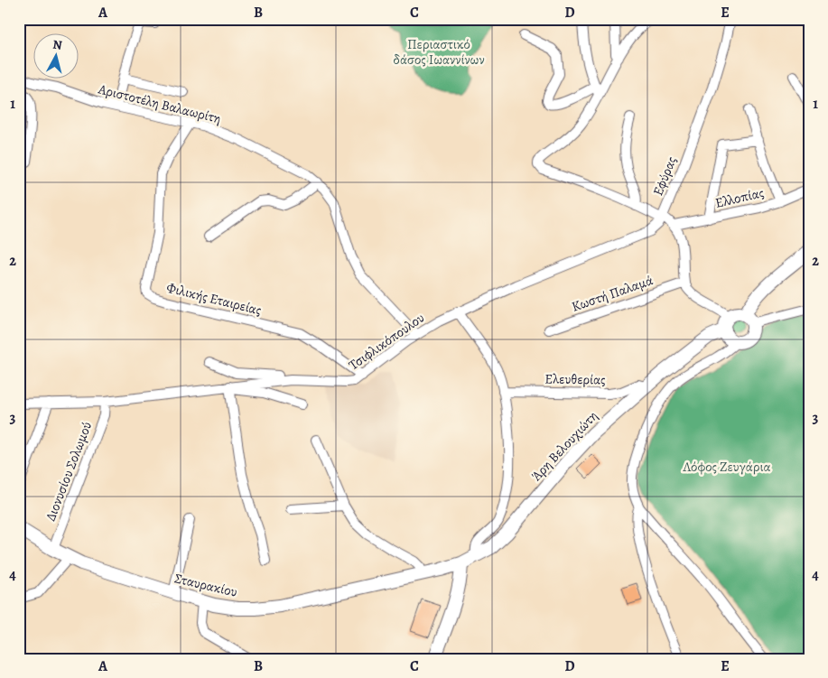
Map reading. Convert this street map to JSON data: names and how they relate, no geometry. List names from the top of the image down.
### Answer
{
  "streets": {
    "street": [
      "Αριστοτέλη Βαλαωρίτη",
      "Εφύρας",
      "Ελλοπίας",
      "Κωστή Παλαμά",
      "Φιλικής Εταιρείας",
      "Τσιφλικόπουλου",
      "Ελευθερίας",
      "Άρη Βελουχιώτη",
      "Διονυσίου Σολωμού",
      "Σταυρακίου"
    ]
  },
  "crossings": [
    ["Αριστοτέλη Βαλαωρίτη", "Φιλικής Εταιρείας"],
    ["Αριστοτέλη Βαλαωρίτη", "Τσιφλικόπουλου"],
    ["Εφύρας", "Ελλοπίας"],
    ["Εφύρας", "Τσιφλικόπουλου"],
    ["Φιλικής Εταιρείας", "Τσιφλικόπουλου"],
    ["Τσιφλικόπουλου", "Διονυσίου Σολωμού"],
    ["Ελευθερίας", "Άρη Βελουχιώτη"],
    ["Άρη Βελουχιώτη", "Σταυρακίου"],
    ["Διονυσίου Σολωμού", "Σταυρακίου"]
  ],
  "parks": ["Περιαστικό δάσος Ιωαννίνων", "Λόφος Ζευγάρια"],
  "north": "top",
  "grid": {
    "columns": [
      "A",
      "B",
      "C",
      "D",
      "E"
    ],
    "rows": [
      "1",
      "2",
      "3",
      "4"
    ]
  }
}
